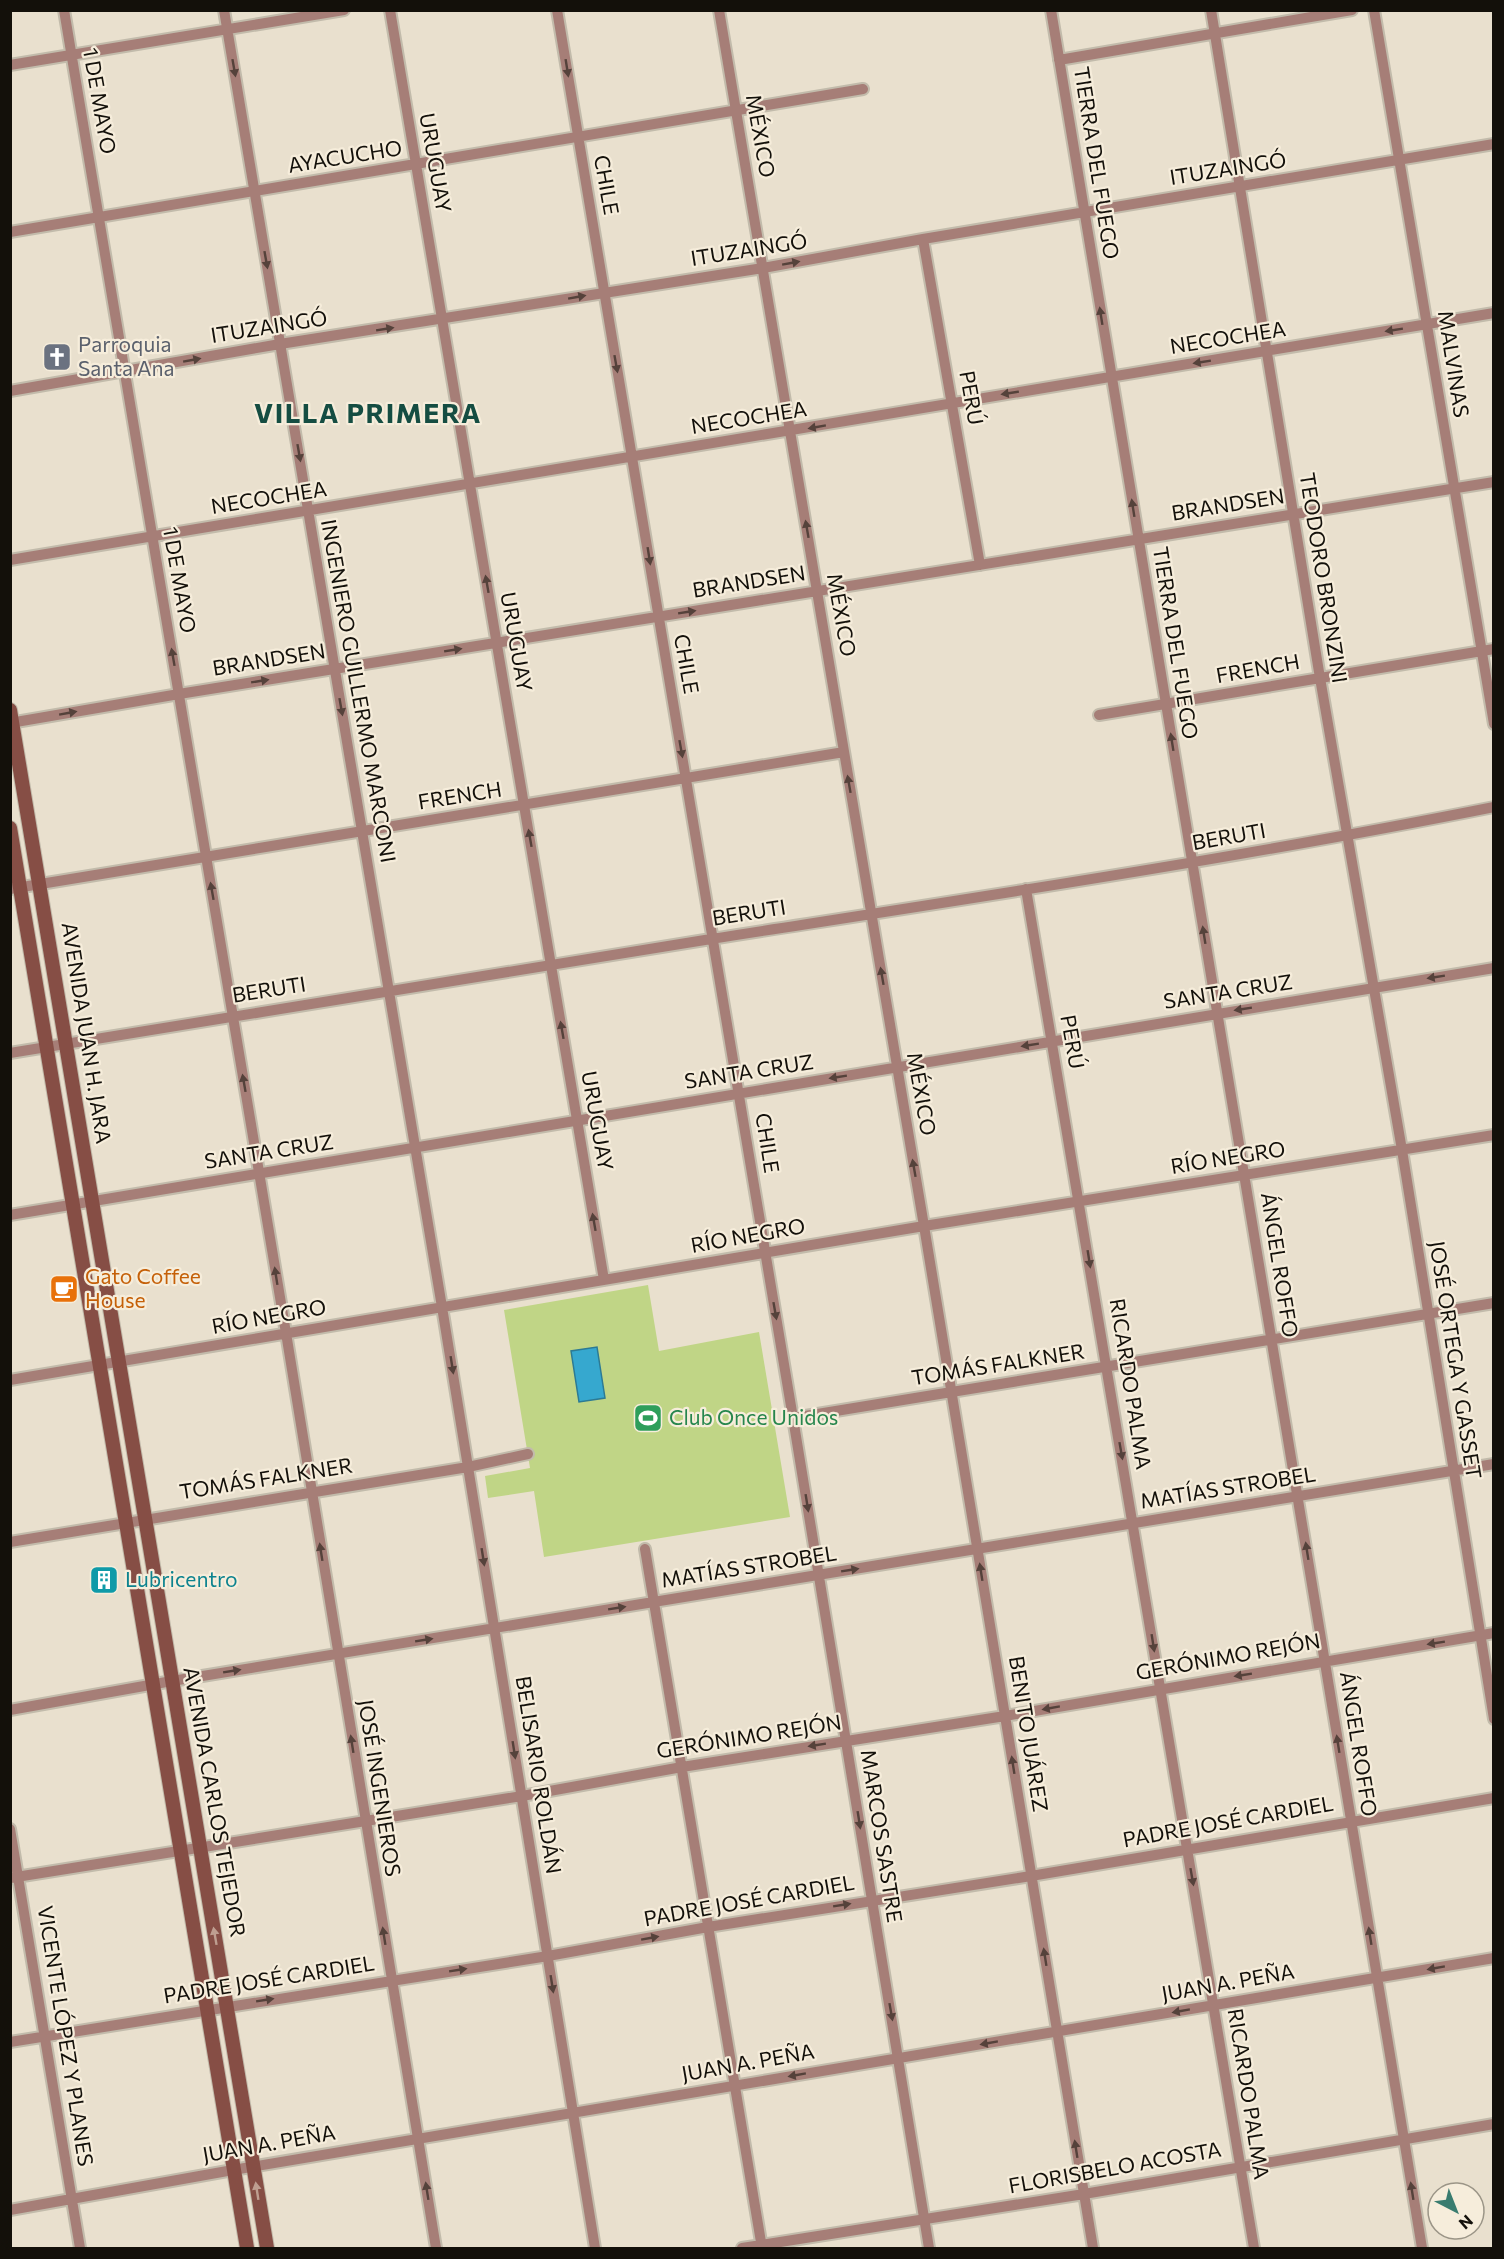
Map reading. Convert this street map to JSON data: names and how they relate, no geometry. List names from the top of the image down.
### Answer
{
  "streets": {
    "main road": ["AVENIDA JUAN H. JARA", "AVENIDA CARLOS TEJEDOR"],
    "street": [
      "1 DE MAYO",
      "MÉXICO",
      "AYACUCHO",
      "URUGUAY",
      "TIERRA DEL FUEGO",
      "ITUZAINGÓ",
      "CHILE",
      "NECOCHEA",
      "MALVINAS",
      "PERÚ",
      "BRANDSEN",
      "TEODORO BRONZINI",
      "FRENCH",
      "INGENIERO GUILLERMO MARCONI",
      "BERUTI",
      "SANTA CRUZ",
      "RÍO NEGRO",
      "ÁNGEL ROFFO",
      "JOSÉ ORTEGA Y GASSET",
      "TOMÁS FALKNER",
      "RICARDO PALMA",
      "MATÍAS STROBEL",
      "GERÓNIMO REJÓN",
      "BENITO JUÁREZ",
      "BELISARIO ROLDÁN",
      "JOSÉ INGENIEROS",
      "PADRE JOSÉ CARDIEL",
      "MARCOS SASTRE",
      "JUAN A. PEÑA",
      "VICENTE LÓPEZ Y PLANES",
      "FLORISBELO ACOSTA"
    ]
  },
  "crossings": [
    ["1 DE MAYO", "AYACUCHO"],
    ["1 DE MAYO", "ITUZAINGÓ"],
    ["1 DE MAYO", "NECOCHEA"],
    ["1 DE MAYO", "BRANDSEN"],
    ["1 DE MAYO", "FRENCH"],
    ["1 DE MAYO", "BERUTI"],
    ["1 DE MAYO", "SANTA CRUZ"],
    ["1 DE MAYO", "RÍO NEGRO"],
    ["1 DE MAYO", "JOSÉ INGENIEROS"],
    ["MÉXICO", "AYACUCHO"],
    ["MÉXICO", "ITUZAINGÓ"],
    ["MÉXICO", "NECOCHEA"],
    ["MÉXICO", "BRANDSEN"],
    ["MÉXICO", "FRENCH"],
    ["MÉXICO", "BERUTI"],
    ["MÉXICO", "SANTA CRUZ"],
    ["MÉXICO", "RÍO NEGRO"],
    ["MÉXICO", "BENITO JUÁREZ"],
    ["AYACUCHO", "URUGUAY"],
    ["AYACUCHO", "CHILE"],
    ["AYACUCHO", "INGENIERO GUILLERMO MARCONI"],
    ["URUGUAY", "ITUZAINGÓ"],
    ["URUGUAY", "NECOCHEA"],
    ["URUGUAY", "BRANDSEN"],
    ["URUGUAY", "FRENCH"],
    ["URUGUAY", "BERUTI"],
    ["URUGUAY", "SANTA CRUZ"],
    ["URUGUAY", "RÍO NEGRO"],
    ["TIERRA DEL FUEGO", "ITUZAINGÓ"],
    ["TIERRA DEL FUEGO", "NECOCHEA"],
    ["TIERRA DEL FUEGO", "BRANDSEN"],
    ["TIERRA DEL FUEGO", "FRENCH"],
    ["TIERRA DEL FUEGO", "BERUTI"],
    ["TIERRA DEL FUEGO", "SANTA CRUZ"],
    ["TIERRA DEL FUEGO", "RÍO NEGRO"],
    ["TIERRA DEL FUEGO", "ÁNGEL ROFFO"],
    ["ITUZAINGÓ", "CHILE"],
    ["ITUZAINGÓ", "MALVINAS"],
    ["ITUZAINGÓ", "PERÚ"],
    ["ITUZAINGÓ", "TEODORO BRONZINI"],
    ["ITUZAINGÓ", "INGENIERO GUILLERMO MARCONI"],
    ["CHILE", "NECOCHEA"],
    ["CHILE", "BRANDSEN"],
    ["CHILE", "FRENCH"],
    ["CHILE", "BERUTI"],
    ["CHILE", "SANTA CRUZ"],
    ["CHILE", "RÍO NEGRO"],
    ["CHILE", "MARCOS SASTRE"],
    ["NECOCHEA", "MALVINAS"],
    ["NECOCHEA", "PERÚ"],
    ["NECOCHEA", "TEODORO BRONZINI"],
    ["NECOCHEA", "INGENIERO GUILLERMO MARCONI"],
    ["MALVINAS", "BRANDSEN"],
    ["MALVINAS", "FRENCH"],
    ["PERÚ", "BRANDSEN"],
    ["PERÚ", "BERUTI"],
    ["PERÚ", "SANTA CRUZ"],
    ["PERÚ", "RÍO NEGRO"],
    ["PERÚ", "RICARDO PALMA"],
    ["BRANDSEN", "TEODORO BRONZINI"],
    ["BRANDSEN", "INGENIERO GUILLERMO MARCONI"],
    ["BRANDSEN", "AVENIDA JUAN H. JARA"],
    ["TEODORO BRONZINI", "FRENCH"],
    ["TEODORO BRONZINI", "BERUTI"],
    ["TEODORO BRONZINI", "SANTA CRUZ"],
    ["TEODORO BRONZINI", "RÍO NEGRO"],
    ["TEODORO BRONZINI", "JOSÉ ORTEGA Y GASSET"],
    ["FRENCH", "INGENIERO GUILLERMO MARCONI"],
    ["FRENCH", "AVENIDA JUAN H. JARA"],
    ["INGENIERO GUILLERMO MARCONI", "BERUTI"],
    ["INGENIERO GUILLERMO MARCONI", "SANTA CRUZ"],
    ["INGENIERO GUILLERMO MARCONI", "RÍO NEGRO"],
    ["INGENIERO GUILLERMO MARCONI", "BELISARIO ROLDÁN"],
    ["BERUTI", "AVENIDA JUAN H. JARA"],
    ["SANTA CRUZ", "AVENIDA JUAN H. JARA"],
    ["AVENIDA JUAN H. JARA", "RÍO NEGRO"],
    ["AVENIDA JUAN H. JARA", "AVENIDA CARLOS TEJEDOR"],
    ["RÍO NEGRO", "ÁNGEL ROFFO"],
    ["RÍO NEGRO", "JOSÉ ORTEGA Y GASSET"],
    ["RÍO NEGRO", "RICARDO PALMA"],
    ["RÍO NEGRO", "BENITO JUÁREZ"],
    ["RÍO NEGRO", "BELISARIO ROLDÁN"],
    ["RÍO NEGRO", "JOSÉ INGENIEROS"],
    ["RÍO NEGRO", "AVENIDA CARLOS TEJEDOR"],
    ["RÍO NEGRO", "MARCOS SASTRE"],
    ["ÁNGEL ROFFO", "TOMÁS FALKNER"],
    ["ÁNGEL ROFFO", "MATÍAS STROBEL"],
    ["ÁNGEL ROFFO", "GERÓNIMO REJÓN"],
    ["ÁNGEL ROFFO", "PADRE JOSÉ CARDIEL"],
    ["ÁNGEL ROFFO", "JUAN A. PEÑA"],
    ["ÁNGEL ROFFO", "FLORISBELO ACOSTA"],
    ["JOSÉ ORTEGA Y GASSET", "TOMÁS FALKNER"],
    ["JOSÉ ORTEGA Y GASSET", "MATÍAS STROBEL"],
    ["JOSÉ ORTEGA Y GASSET", "GERÓNIMO REJÓN"],
    ["TOMÁS FALKNER", "RICARDO PALMA"],
    ["TOMÁS FALKNER", "BENITO JUÁREZ"],
    ["TOMÁS FALKNER", "BELISARIO ROLDÁN"],
    ["TOMÁS FALKNER", "JOSÉ INGENIEROS"],
    ["TOMÁS FALKNER", "AVENIDA CARLOS TEJEDOR"],
    ["TOMÁS FALKNER", "MARCOS SASTRE"],
    ["RICARDO PALMA", "MATÍAS STROBEL"],
    ["RICARDO PALMA", "GERÓNIMO REJÓN"],
    ["RICARDO PALMA", "PADRE JOSÉ CARDIEL"],
    ["RICARDO PALMA", "JUAN A. PEÑA"],
    ["RICARDO PALMA", "FLORISBELO ACOSTA"],
    ["MATÍAS STROBEL", "BENITO JUÁREZ"],
    ["MATÍAS STROBEL", "BELISARIO ROLDÁN"],
    ["MATÍAS STROBEL", "JOSÉ INGENIEROS"],
    ["MATÍAS STROBEL", "AVENIDA CARLOS TEJEDOR"],
    ["MATÍAS STROBEL", "MARCOS SASTRE"],
    ["GERÓNIMO REJÓN", "BENITO JUÁREZ"],
    ["GERÓNIMO REJÓN", "BELISARIO ROLDÁN"],
    ["GERÓNIMO REJÓN", "JOSÉ INGENIEROS"],
    ["GERÓNIMO REJÓN", "AVENIDA CARLOS TEJEDOR"],
    ["GERÓNIMO REJÓN", "MARCOS SASTRE"],
    ["GERÓNIMO REJÓN", "VICENTE LÓPEZ Y PLANES"],
    ["BENITO JUÁREZ", "PADRE JOSÉ CARDIEL"],
    ["BENITO JUÁREZ", "JUAN A. PEÑA"],
    ["BENITO JUÁREZ", "FLORISBELO ACOSTA"],
    ["BELISARIO ROLDÁN", "PADRE JOSÉ CARDIEL"],
    ["BELISARIO ROLDÁN", "JUAN A. PEÑA"],
    ["JOSÉ INGENIEROS", "PADRE JOSÉ CARDIEL"],
    ["JOSÉ INGENIEROS", "JUAN A. PEÑA"],
    ["AVENIDA CARLOS TEJEDOR", "PADRE JOSÉ CARDIEL"],
    ["AVENIDA CARLOS TEJEDOR", "JUAN A. PEÑA"],
    ["PADRE JOSÉ CARDIEL", "MARCOS SASTRE"],
    ["PADRE JOSÉ CARDIEL", "VICENTE LÓPEZ Y PLANES"],
    ["MARCOS SASTRE", "JUAN A. PEÑA"],
    ["MARCOS SASTRE", "FLORISBELO ACOSTA"],
    ["JUAN A. PEÑA", "VICENTE LÓPEZ Y PLANES"]
  ],
  "one_way": [
    "1 DE MAYO",
    "MÉXICO",
    "URUGUAY",
    "TIERRA DEL FUEGO",
    "ITUZAINGÓ",
    "CHILE",
    "NECOCHEA",
    "BRANDSEN",
    "INGENIERO GUILLERMO MARCONI",
    "SANTA CRUZ",
    "ÁNGEL ROFFO",
    "RICARDO PALMA",
    "MATÍAS STROBEL",
    "GERÓNIMO REJÓN",
    "BENITO JUÁREZ",
    "BELISARIO ROLDÁN",
    "JOSÉ INGENIEROS",
    "PADRE JOSÉ CARDIEL",
    "MARCOS SASTRE",
    "JUAN A. PEÑA"
  ],
  "districts": ["VILLA PRIMERA"],
  "places": {
    "church": ["Parroquia Santa Ana"],
    "cafe": ["Gato Coffee House"],
    "sports": ["Club Once Unidos"],
    "building": ["Lubricentro"]
  },
  "north": "bottom right"
}
